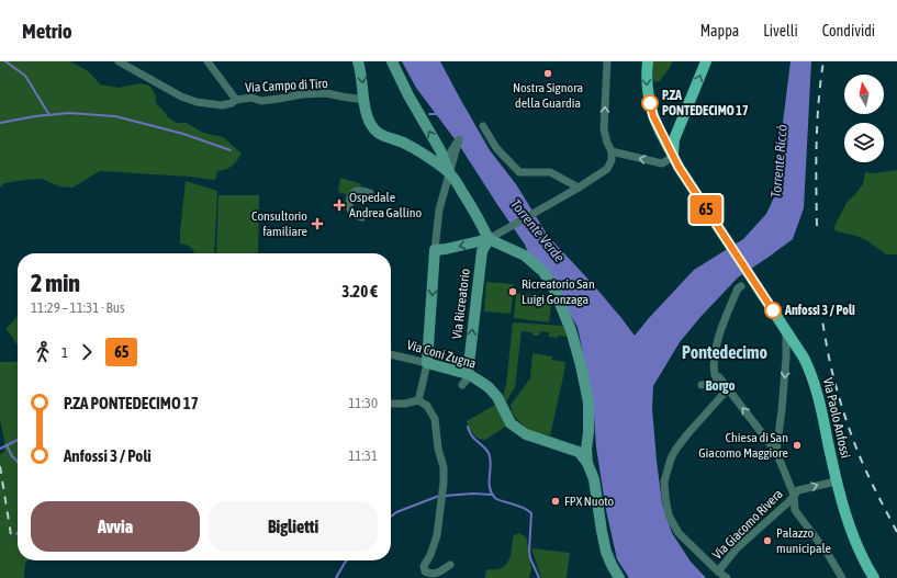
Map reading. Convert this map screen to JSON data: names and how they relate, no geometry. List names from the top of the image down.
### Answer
{
  "streets": {
    "main road": ["Via Paolo Anfossi"],
    "street": [
      "Via Campo di Tiro",
      "Via Ricreatorio",
      "Via Coni Zugna",
      "Via Giacomo Rivera"
    ]
  },
  "crossings": [
    ["Via Ricreatorio", "Via Coni Zugna"]
  ],
  "districts": ["Pontedecimo", "Borgo"],
  "water": ["Torrente Riccò", "Torrente Verde"],
  "places": {
    "other": [
      "Nostra Signora della Guardia",
      "P.ZA PONTEDECIMO 17",
      "Ricreatorio San Luigi Gonzaga",
      "Anfossi 3 / Poli",
      "Chiesa di San Giacomo Maggiore",
      "FPX Nuoto",
      "Palazzo municipale"
    ],
    "health": ["Ospedale Andrea Gallino", "Consultorio familiare"]
  },
  "lines": ["bus line 65"],
  "north": "top",
  "page": {
    "header": "Metrio",
    "nav": ["Mappa", "Livelli", "Condividi"],
    "on_map": "65",
    "heading": ["2 min", "11:29 – 11:31 · Bus", "3.20 €"],
    "legs": ["1", "65"],
    "list": [
      {
        "name": "P.ZA PONTEDECIMO 17",
        "value": "11:30"
      },
      {
        "name": "Anfossi 3 / Poli",
        "value": "11:31"
      }
    ],
    "buttons": ["Avvia", "Biglietti"]
  }
}
